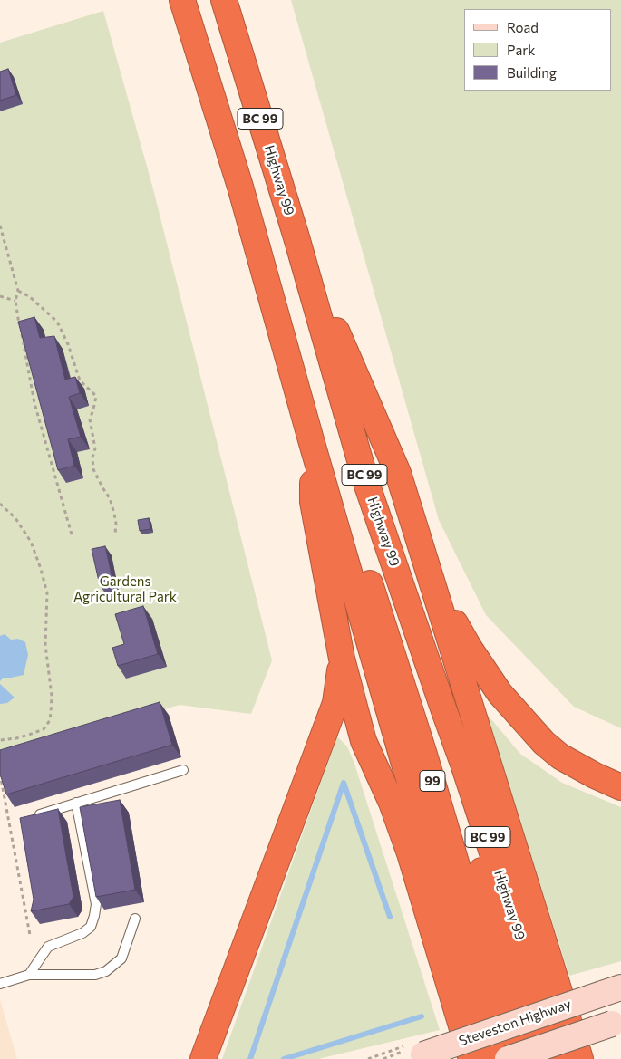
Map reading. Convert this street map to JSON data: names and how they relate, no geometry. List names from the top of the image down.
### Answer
{
  "streets": {
    "highway": ["BC 99", "Highway 99", "99"],
    "main road": ["Steveston Highway"]
  },
  "crossings": [
    ["BC 99", "99"],
    ["Highway 99", "99"]
  ],
  "parks": ["Gardens Agricultural Park"],
  "legend": ["Road", "Park", "Building"]
}
